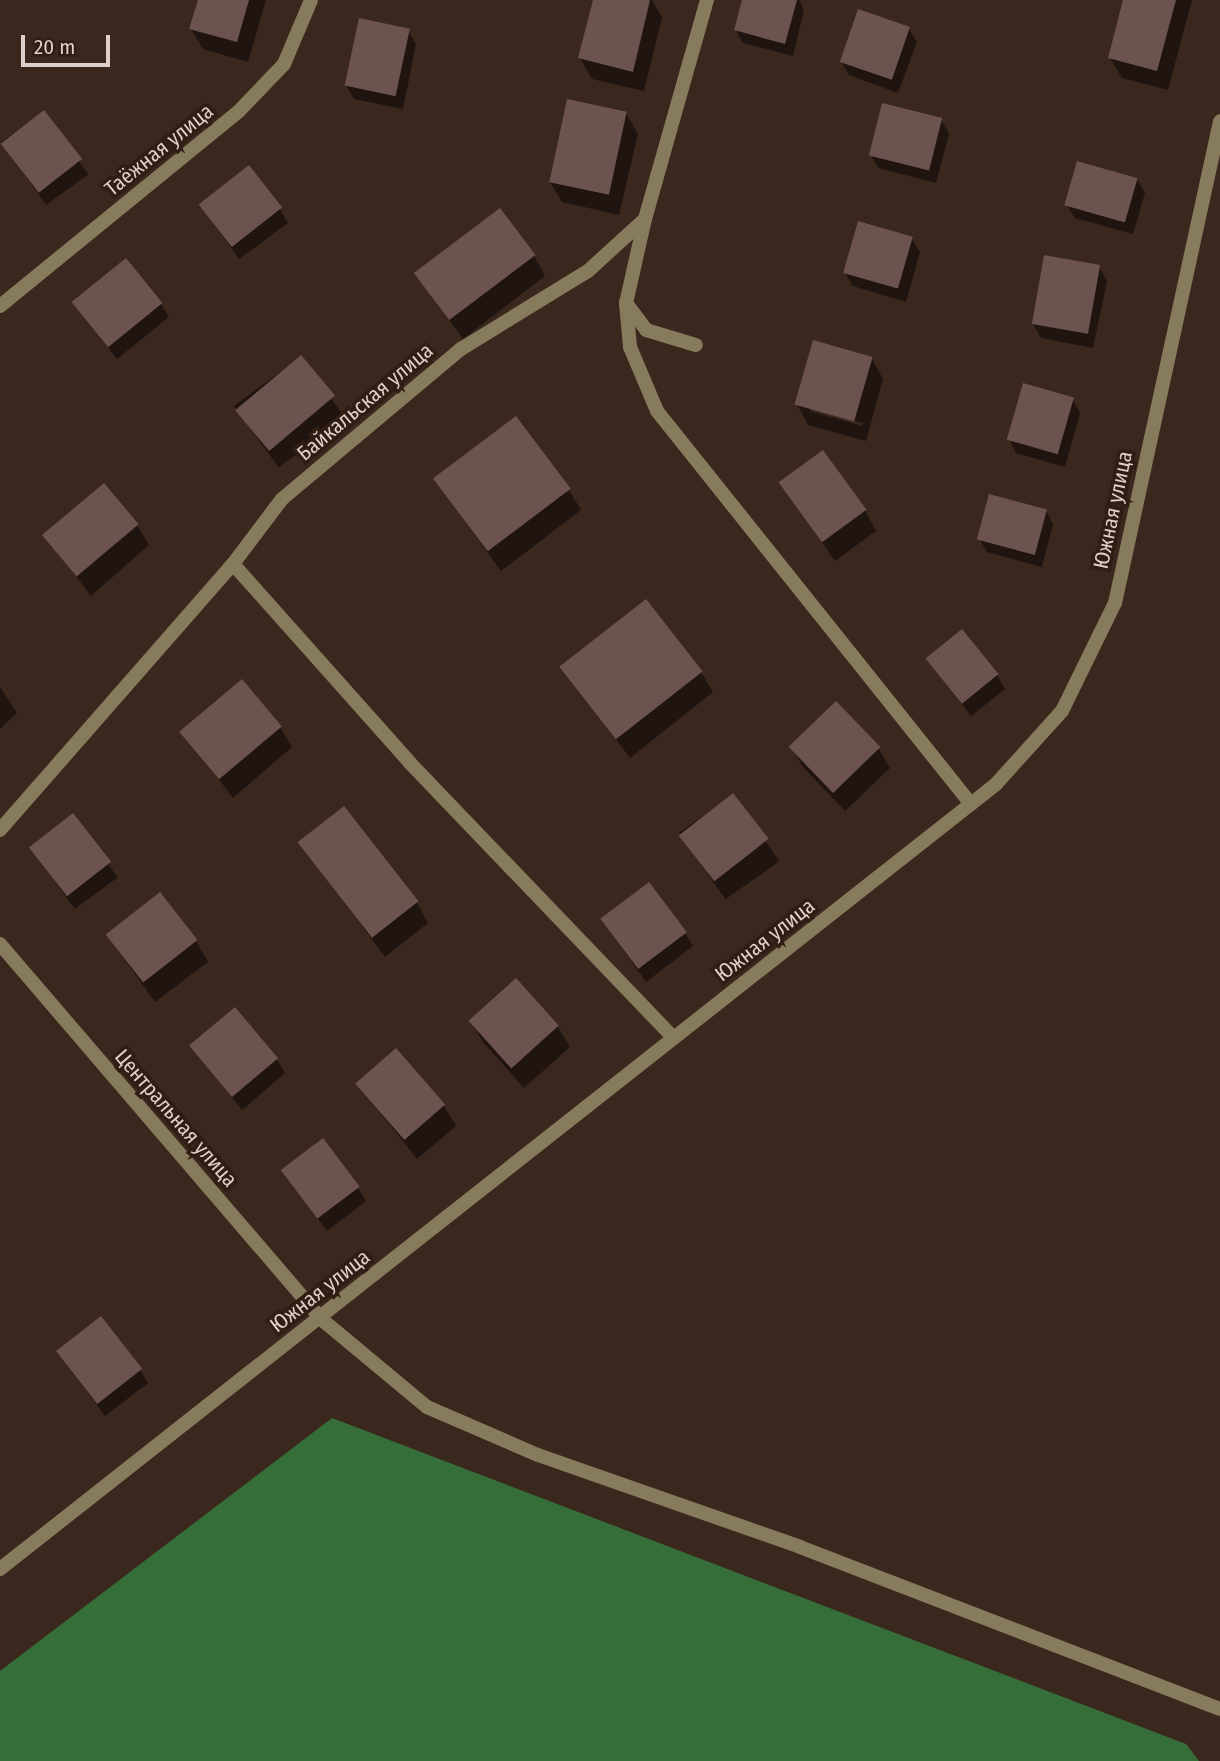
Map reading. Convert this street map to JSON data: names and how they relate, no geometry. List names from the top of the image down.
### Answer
{
  "streets": {
    "street": [
      "Таёжная улица",
      "Байкальская улица",
      "Южная улица",
      "Центральная улица"
    ]
  },
  "crossings": [
    ["Южная улица", "Центральная улица"]
  ],
  "scale_bar": "20 m"
}
